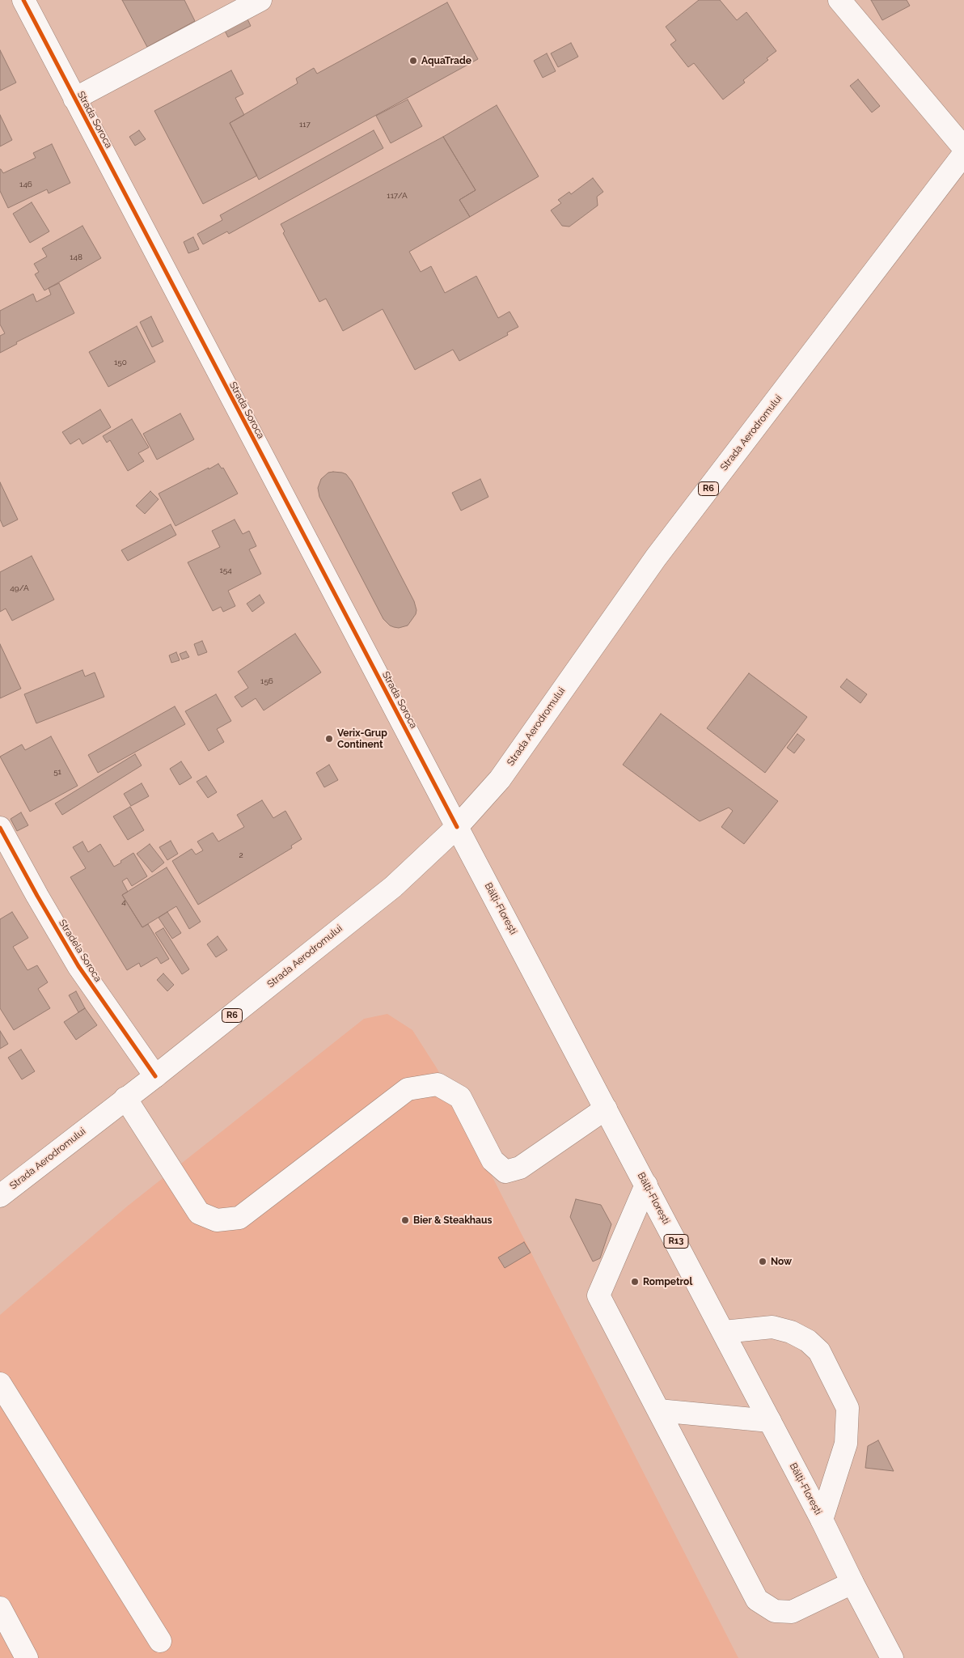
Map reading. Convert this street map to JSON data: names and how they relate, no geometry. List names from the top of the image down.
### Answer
{
  "streets": {
    "main road": [
      "Strada Soroca",
      "Strada Aerodromului",
      "R6",
      "Bălți-Florești",
      "Stradela Sorocа",
      "R13"
    ]
  },
  "crossings": [
    ["Strada Soroca", "Strada Aerodromului"],
    ["Strada Soroca", "Bălți-Florești"],
    ["Strada Aerodromului", "Bălți-Florești"],
    ["Strada Aerodromului", "Stradela Sorocа"]
  ],
  "places": [
    "AquaTrade",
    "Verix-Grup Continent",
    "Bier & Steakhaus",
    "Now",
    "Rompetrol"
  ],
  "house_numbers": [
    "117",
    "146",
    "117/A",
    "148",
    "150",
    "154",
    "49/A",
    "156",
    "51",
    "2",
    "4"
  ]
}
